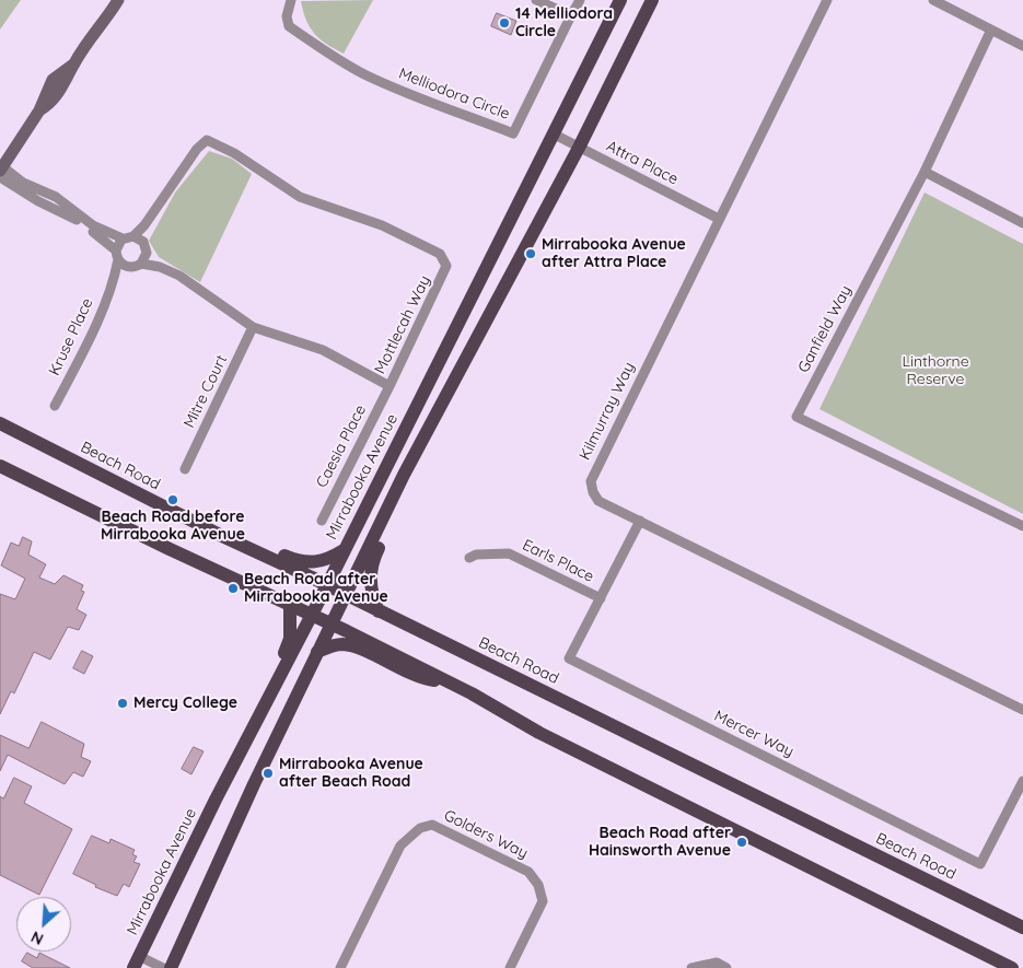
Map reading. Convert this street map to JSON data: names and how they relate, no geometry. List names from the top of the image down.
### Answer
{
  "streets": {
    "main road": ["Beach Road", "Mirrabooka Avenue"],
    "street": [
      "Melliodora Circle",
      "Attra Place",
      "Mottlecah Way",
      "Ganfield Way",
      "Kruse Place",
      "Mitre Court",
      "Kilmurray Way",
      "Caesia Place",
      "Earls Place",
      "Mercer Way",
      "Golders Way"
    ]
  },
  "crossings": [
    ["Attra Place", "Kilmurray Way"],
    ["Attra Place", "Mirrabooka Avenue"],
    ["Mottlecah Way", "Kruse Place"],
    ["Mottlecah Way", "Mitre Court"],
    ["Mottlecah Way", "Caesia Place"],
    ["Kilmurray Way", "Mercer Way"],
    ["Beach Road", "Mirrabooka Avenue"],
    ["Earls Place", "Mercer Way"]
  ],
  "parks": ["Linthorne Reserve"],
  "places": [
    "14 Melliodora Circle",
    "Mirrabooka Avenue after Attra Place",
    "Beach Road before Mirrabooka Avenue",
    "Beach Road after Mirrabooka Avenue",
    "Mercy College",
    "Mirrabooka Avenue after Beach Road",
    "Beach Road after Hainsworth Avenue"
  ],
  "north": "bottom left"
}
